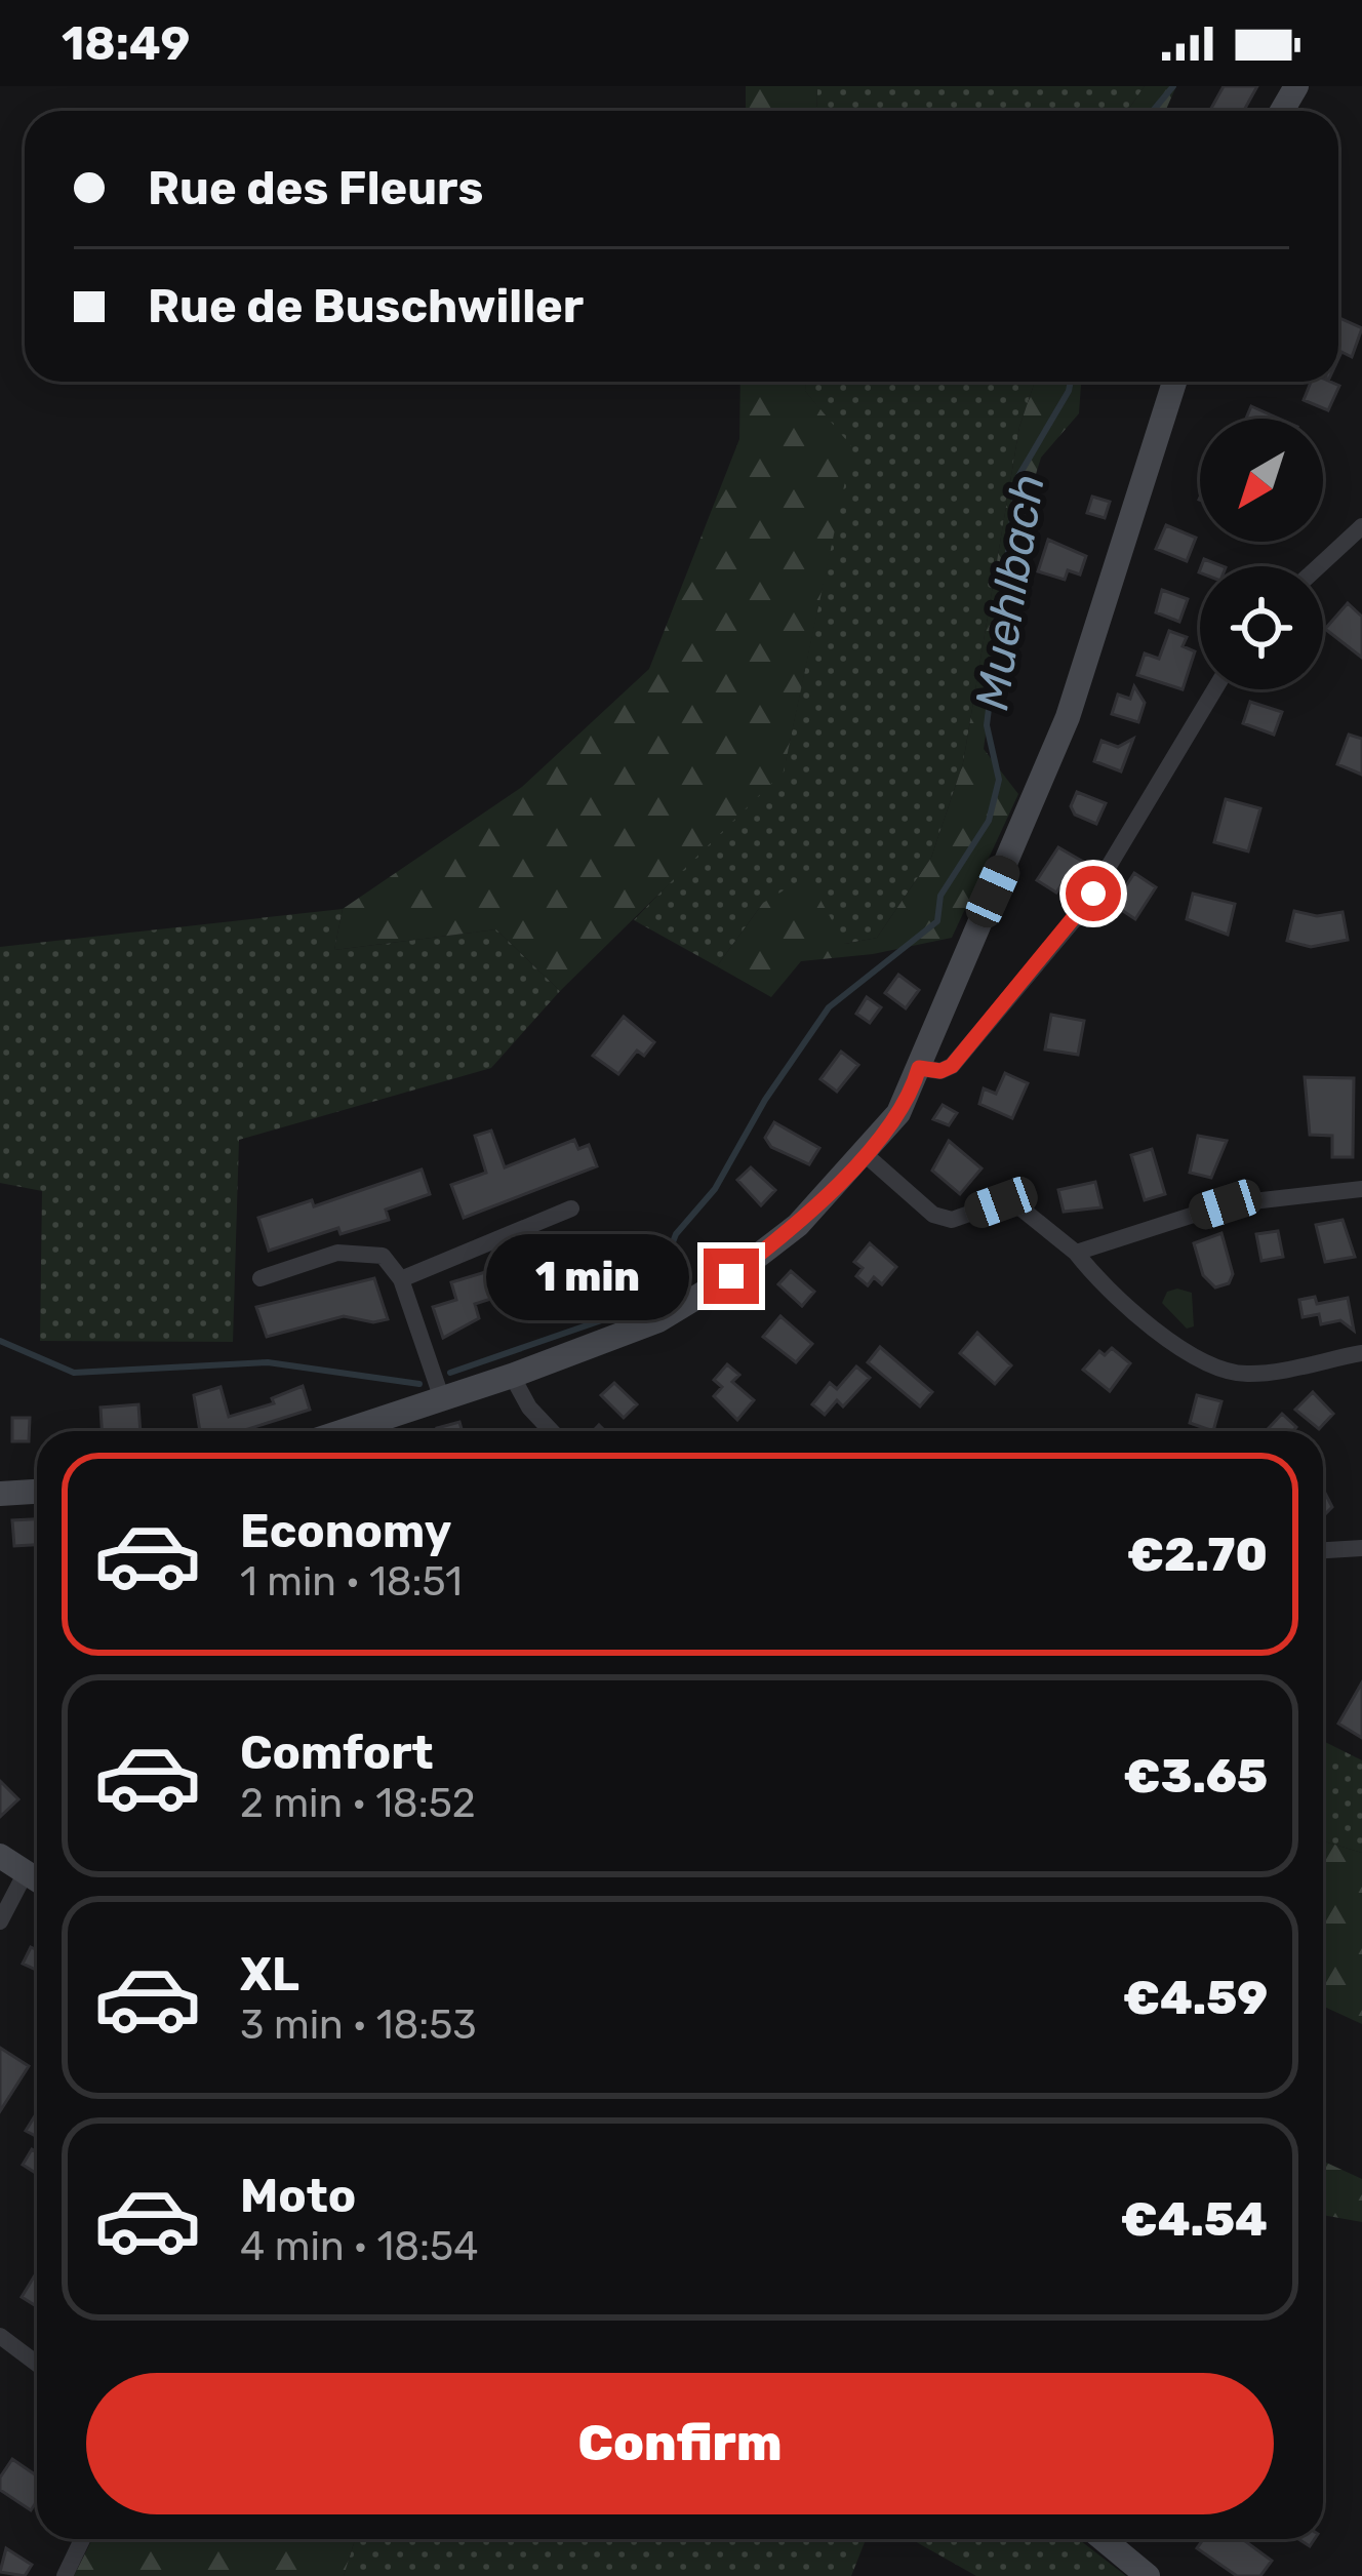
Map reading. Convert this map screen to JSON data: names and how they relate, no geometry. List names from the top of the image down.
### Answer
{
  "water": ["Muehlbach"],
  "north": "bottom left",
  "page": {
    "status": "18:49",
    "banner": ["Rue des Fleurs", "Rue de Buschwiller"],
    "bubble": "1 min",
    "list": [
      {
        "name": "Economy",
        "note": "1 min · 18:51",
        "value": "€2.70"
      },
      {
        "name": "Comfort",
        "note": "2 min · 18:52",
        "value": "€3.65"
      },
      {
        "name": "XL",
        "note": "3 min · 18:53",
        "value": "€4.59"
      },
      {
        "name": "Moto",
        "note": "4 min · 18:54",
        "value": "€4.54"
      }
    ],
    "buttons": "Confirm"
  }
}
